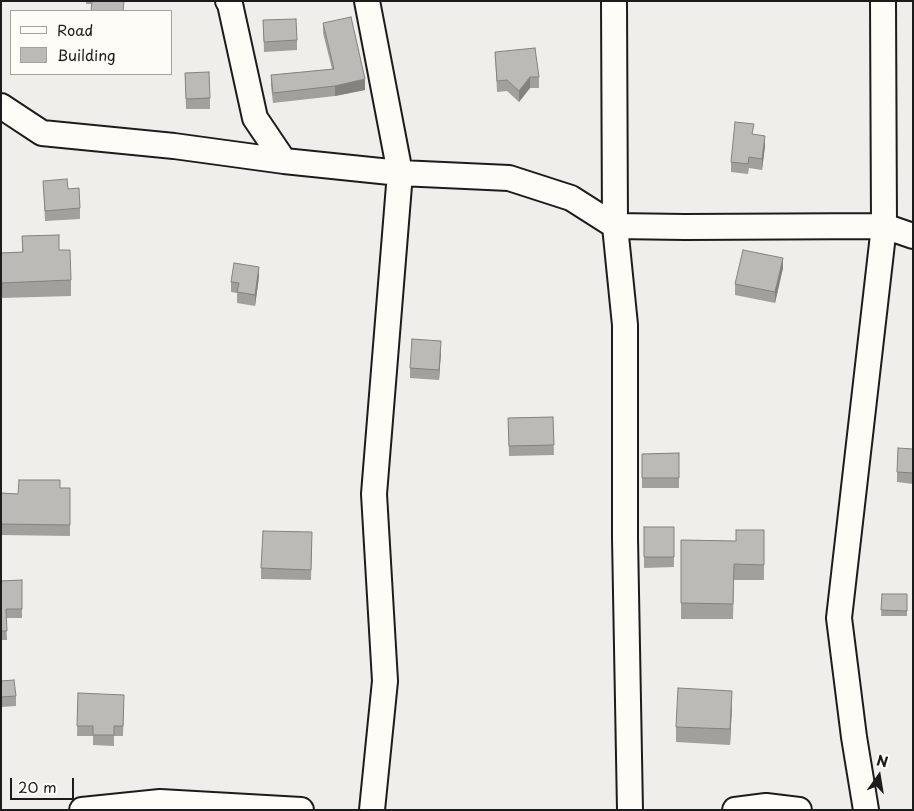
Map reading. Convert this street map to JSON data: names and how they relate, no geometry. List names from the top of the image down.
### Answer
{
  "legend": ["Road", "Building"],
  "scale_bar": "20 m",
  "north": "top"
}
